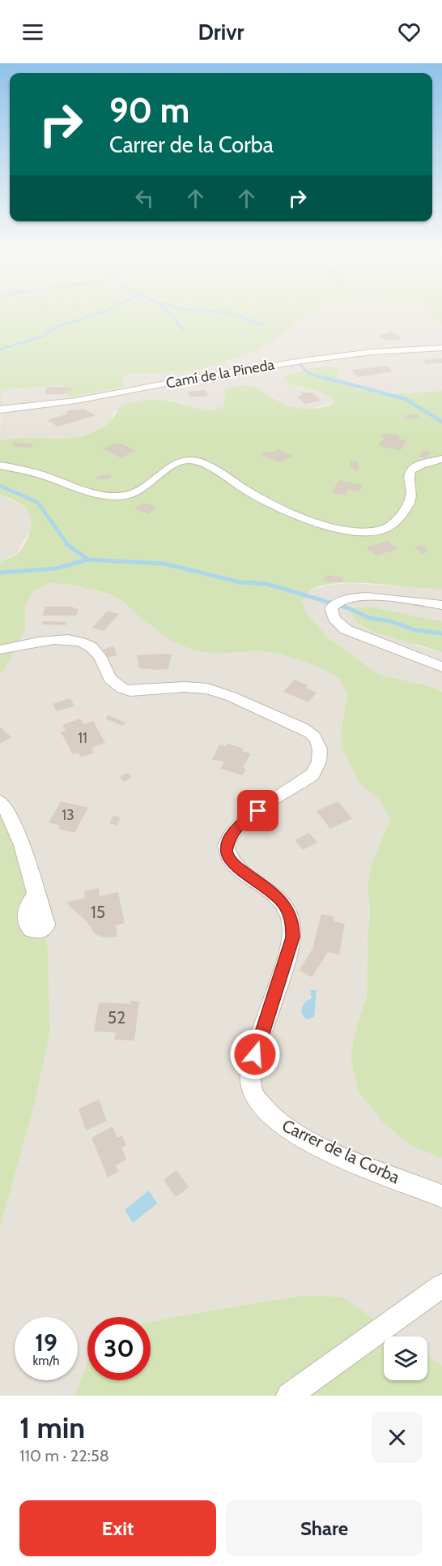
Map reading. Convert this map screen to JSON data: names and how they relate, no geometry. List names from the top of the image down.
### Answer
{
  "streets": {
    "street": ["Camí de la Pineda", "Carrer de la Corba"]
  },
  "house_numbers": [
    "11",
    "13",
    "15",
    "52"
  ],
  "page": {
    "header": "Drivr",
    "turn": ["90 m", "Carrer de la Corba"],
    "speed": "19 km/h",
    "limit": "30",
    "heading": ["1 min", "110 m · 22:58"],
    "buttons": ["Exit", "Share"]
  }
}
